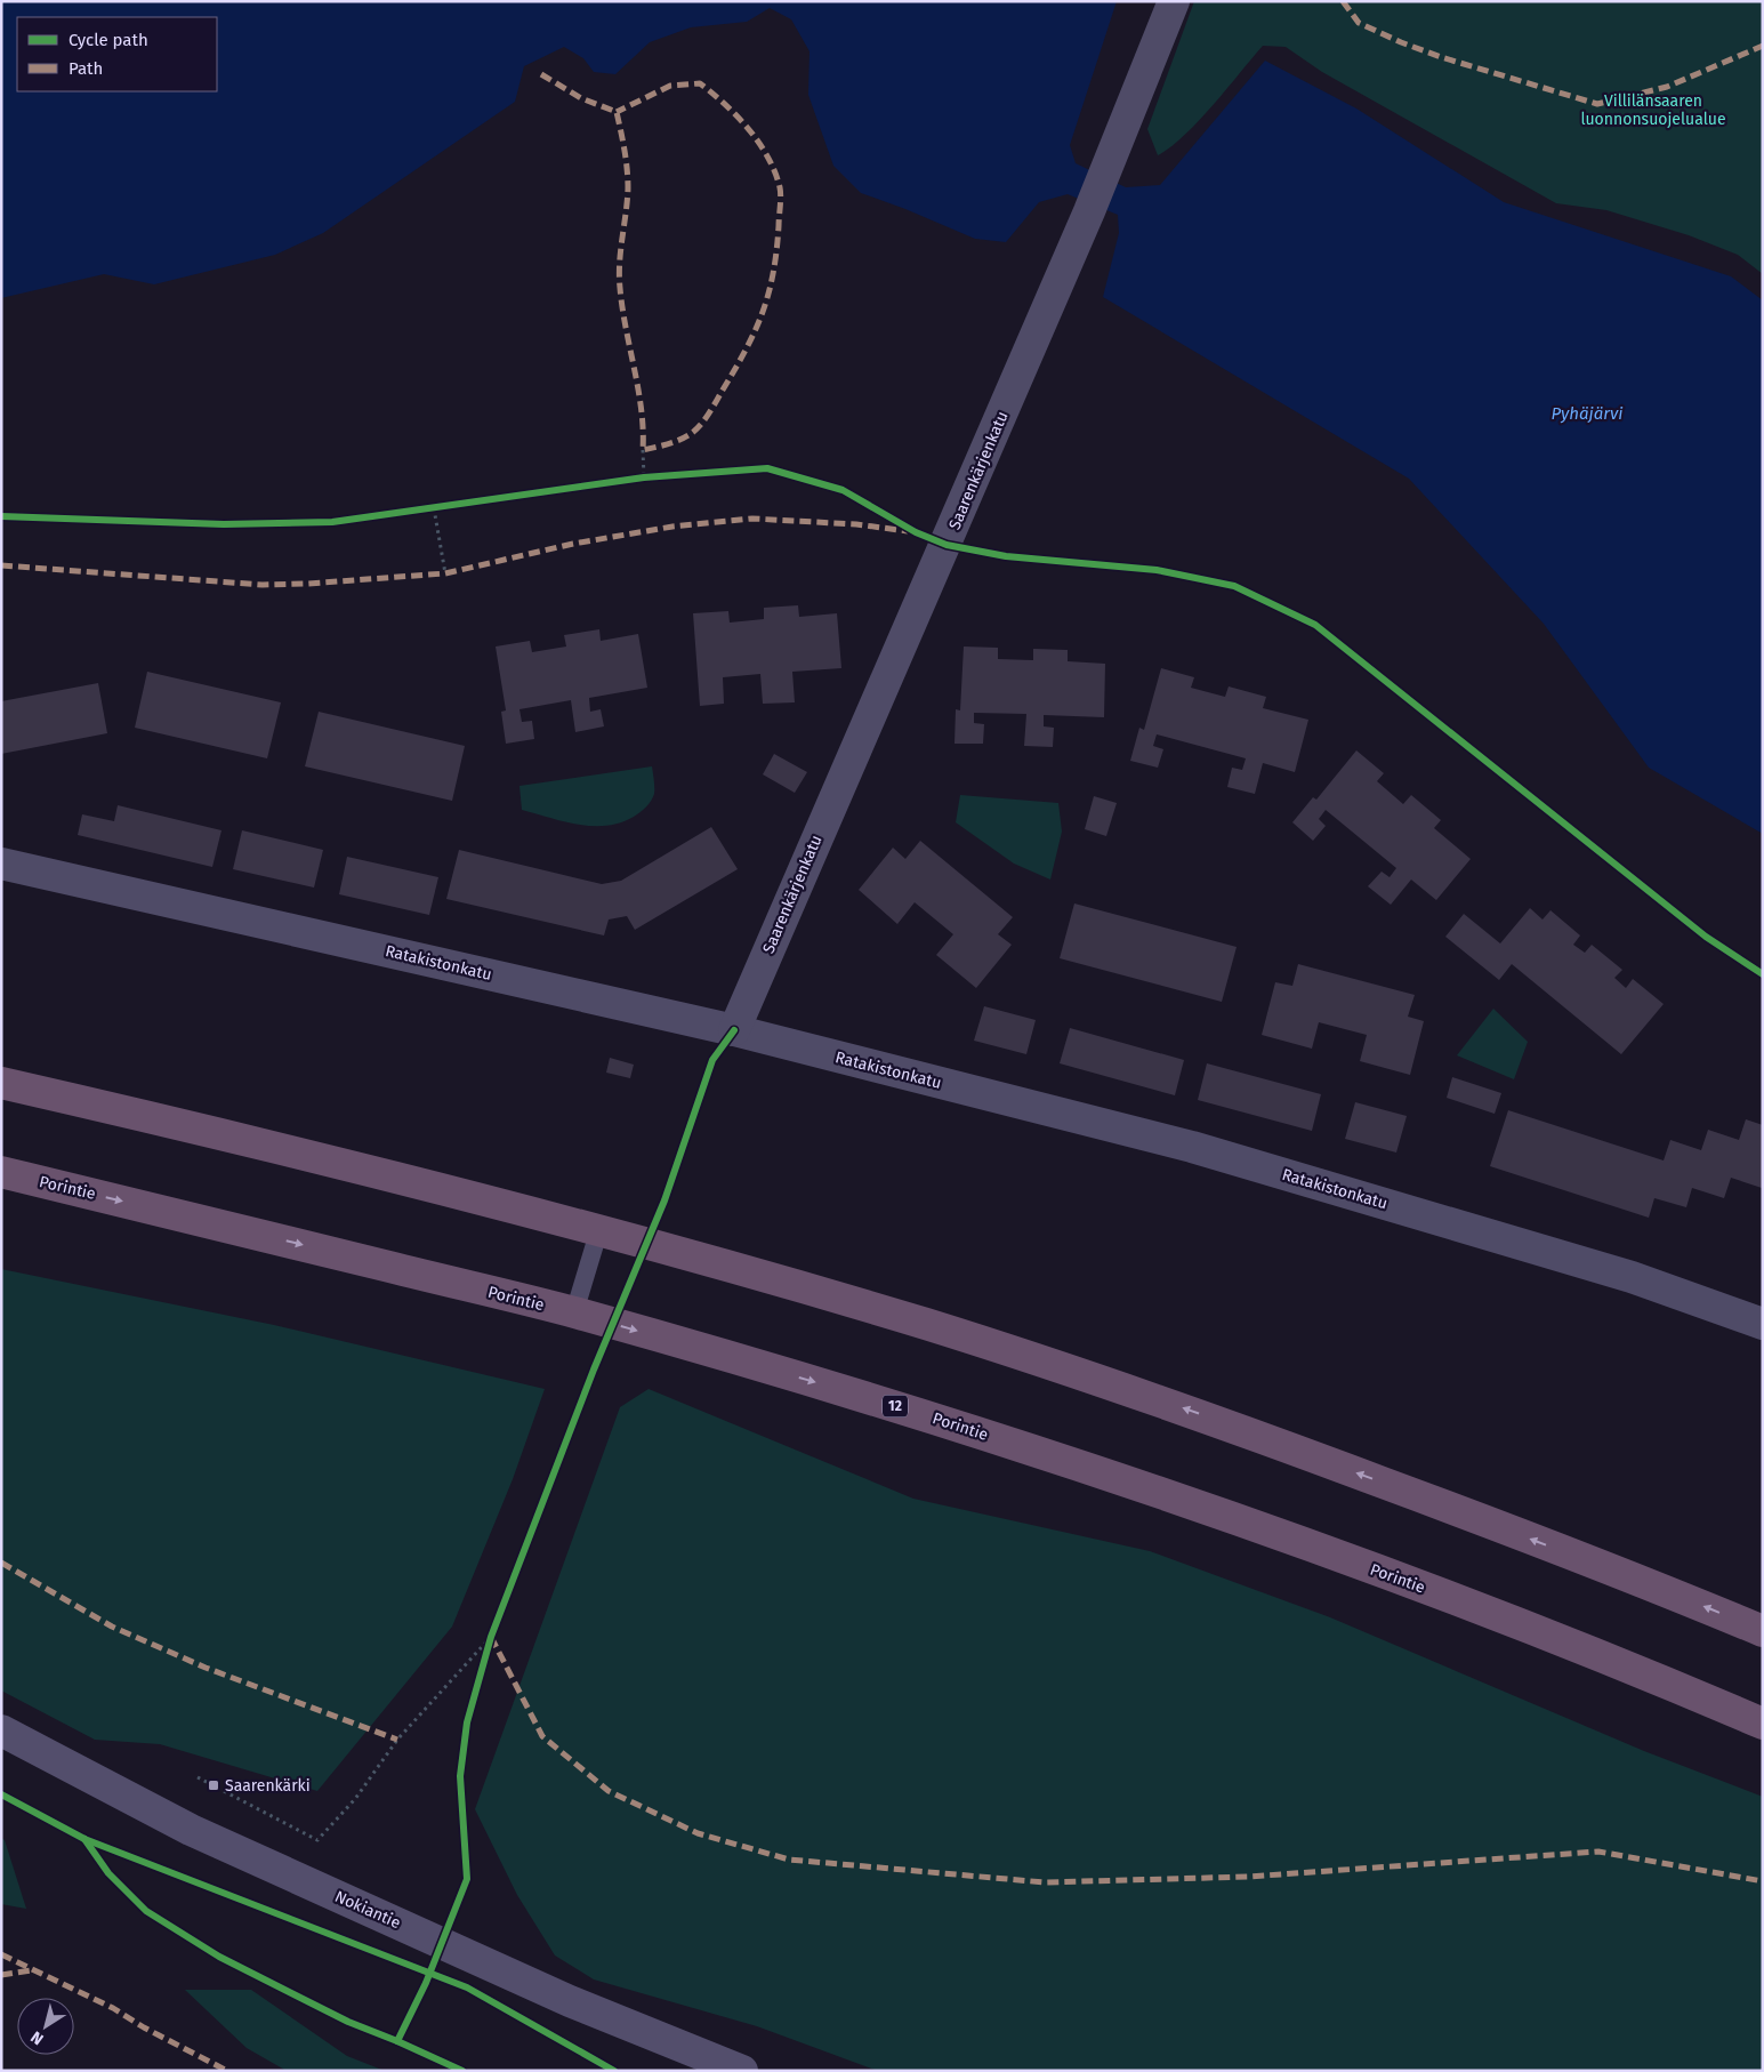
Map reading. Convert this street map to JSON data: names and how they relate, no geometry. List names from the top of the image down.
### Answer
{
  "streets": {
    "highway": ["Porintie", "12"],
    "main road": ["Nokiantie"],
    "street": ["Saarenkärjenkatu", "Ratakistonkatu"]
  },
  "crossings": [
    ["Saarenkärjenkatu", "Ratakistonkatu"]
  ],
  "water": ["Pyhäjärvi"],
  "parks": ["Villilänsaaren luonnonsuojelualue"],
  "places": {
    "transit": ["Saarenkärki"]
  },
  "legend": ["Cycle path", "Path"],
  "north": "bottom left"
}
